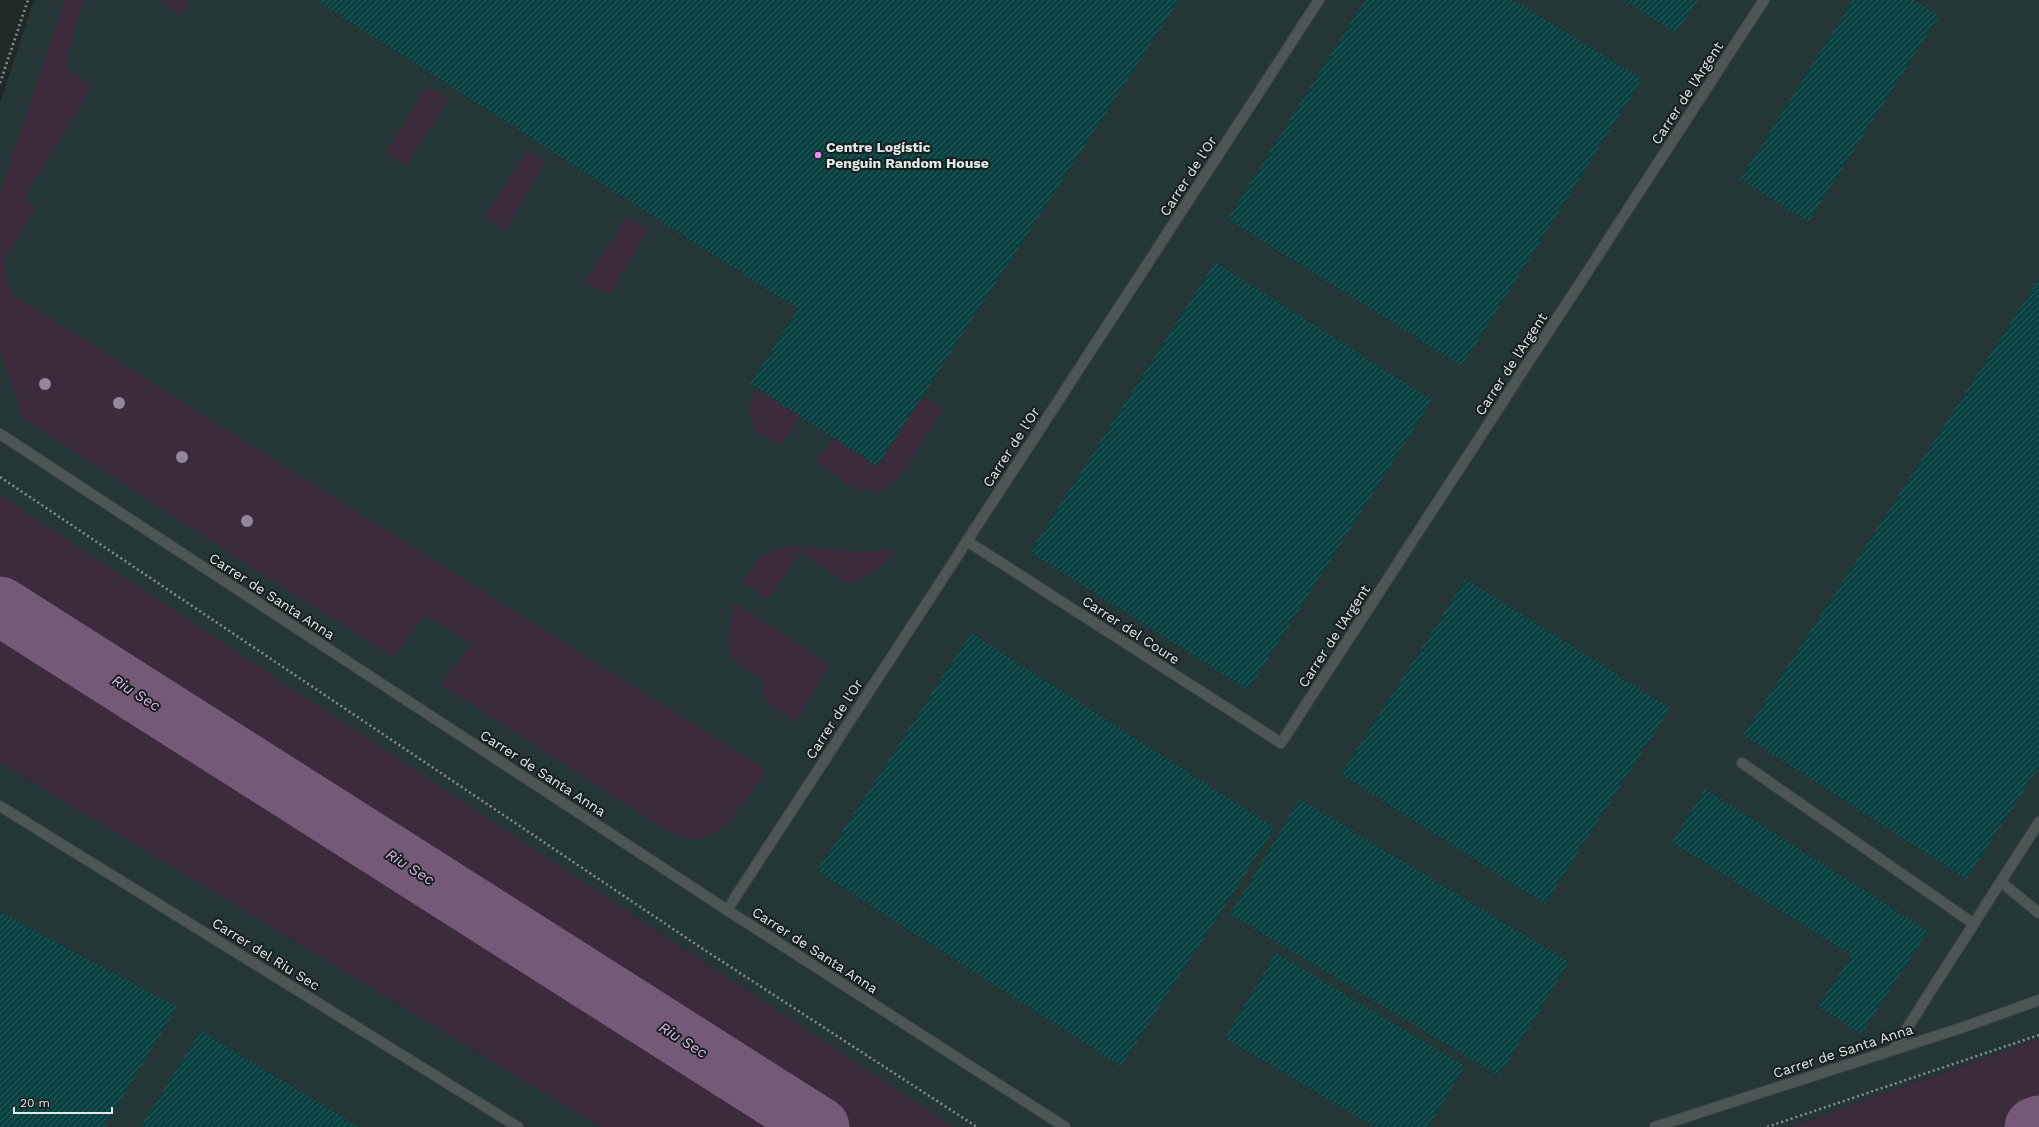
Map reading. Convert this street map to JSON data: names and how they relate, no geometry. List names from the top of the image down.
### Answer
{
  "streets": {
    "street": [
      "Carrer de l'Argent",
      "Carrer de l'Or",
      "Carrer de Santa Anna",
      "Carrer del Coure",
      "Carrer del Riu Sec"
    ]
  },
  "crossings": [
    ["Carrer de l'Argent", "Carrer del Coure"],
    ["Carrer de l'Or", "Carrer de Santa Anna"],
    ["Carrer de l'Or", "Carrer del Coure"]
  ],
  "water": ["Riu Sec"],
  "places": ["Centre Logístic Penguin Random House"],
  "scale_bar": "20 m"
}
